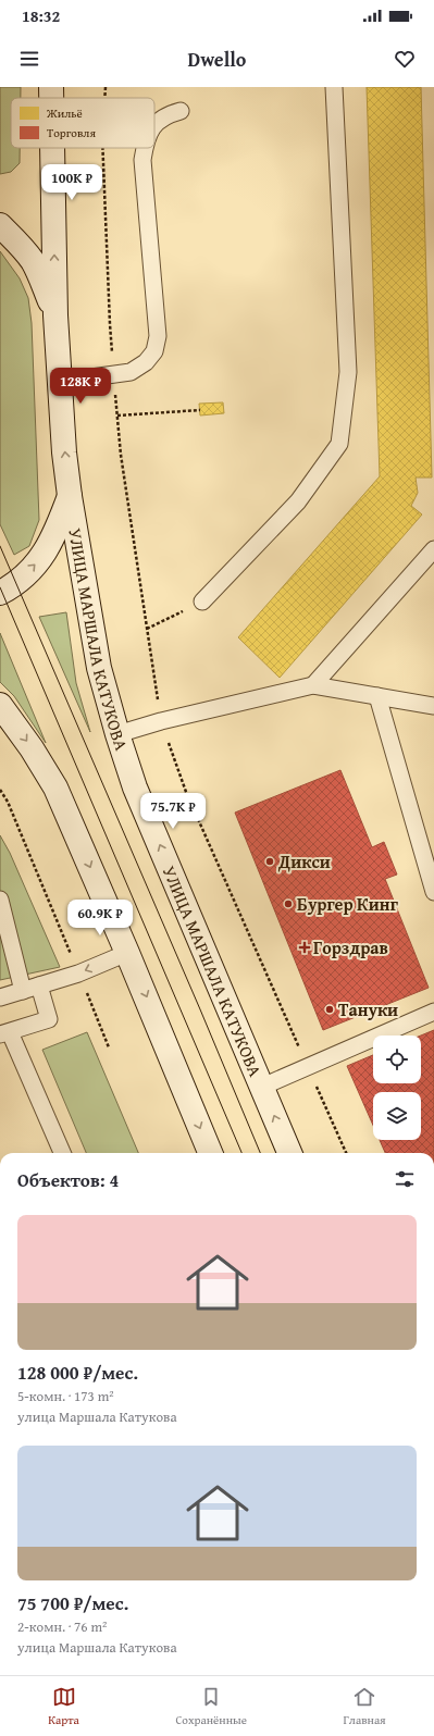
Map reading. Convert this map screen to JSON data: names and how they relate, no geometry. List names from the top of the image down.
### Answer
{
  "streets": {
    "main road": ["УЛИЦА МАРШАЛА КАТУКОВА"]
  },
  "places": {
    "other": ["Дикси", "Бургер Кинг", "Тануки"],
    "health": ["Горздрав"]
  },
  "legend": ["Жильё", "Торговля"],
  "page": {
    "status": "18:32",
    "header": "Dwello",
    "price": [
      "100K ₽",
      "128K ₽",
      "75.7K ₽",
      "60.9K ₽"
    ],
    "heading": "Объектов: 4",
    "list": [
      {
        "name": "128 000 ₽/мес.",
        "note": "5-комн. · 173 m² · улица Маршала Катукова"
      },
      {
        "name": "75 700 ₽/мес.",
        "note": "2-комн. · 76 m² · улица Маршала Катукова"
      }
    ],
    "tabs": ["Карта", "Сохранённые", "Главная"]
  }
}
